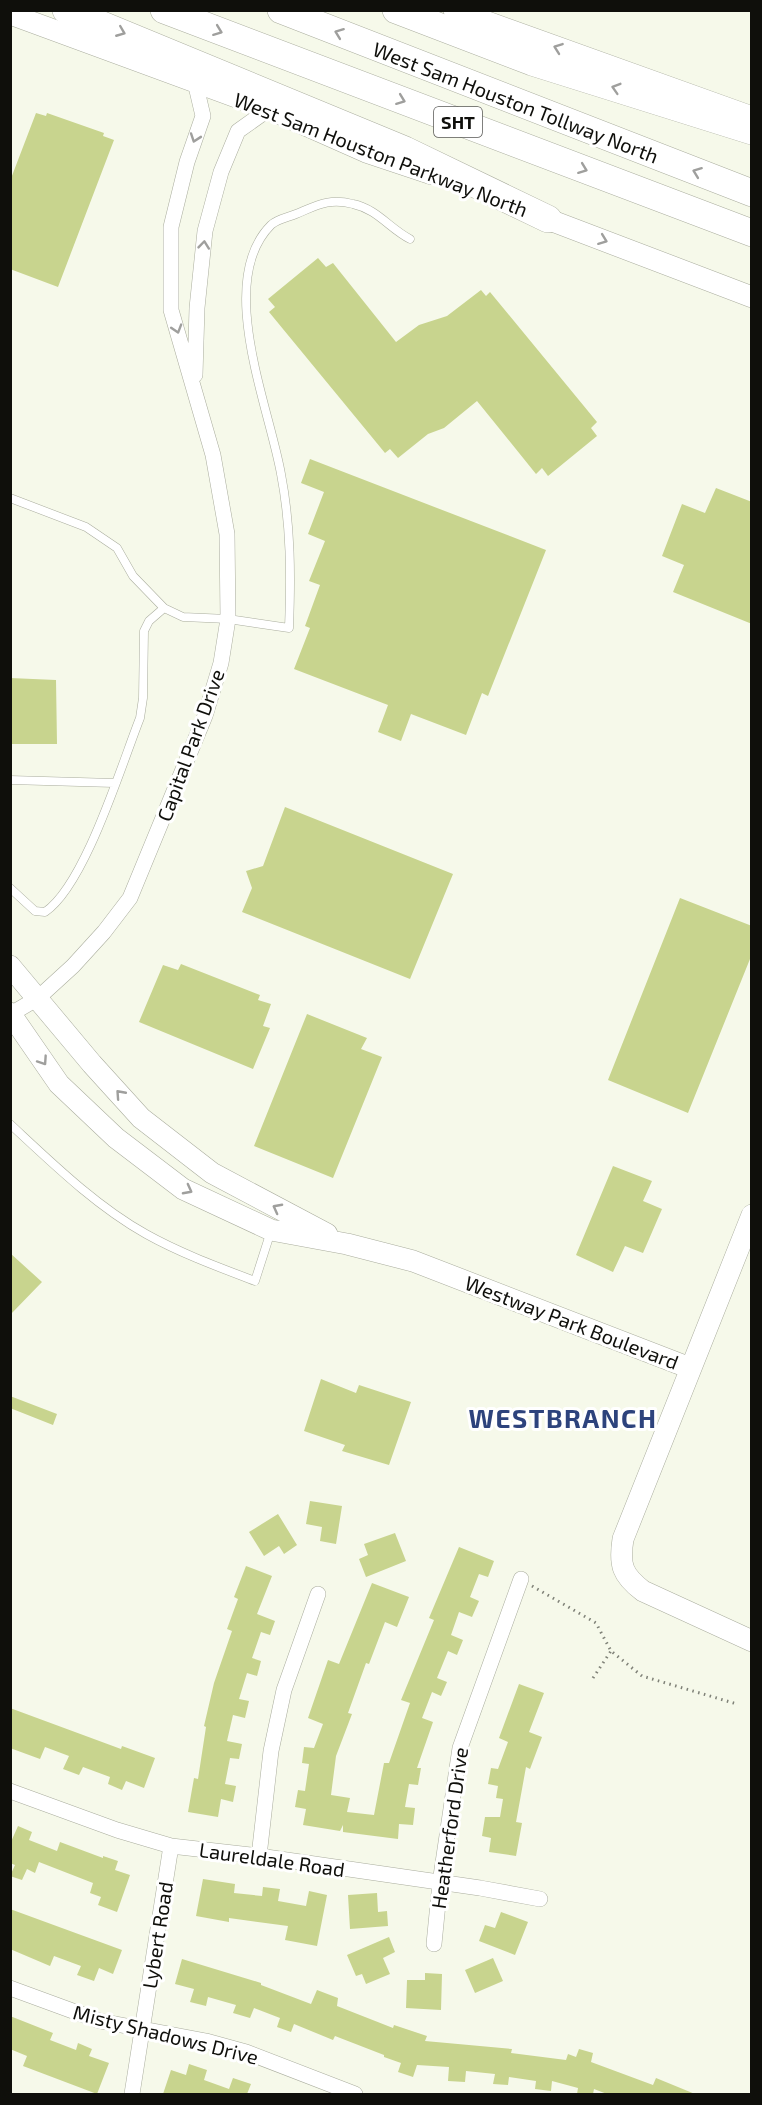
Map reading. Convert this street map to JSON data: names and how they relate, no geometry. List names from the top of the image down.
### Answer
{
  "streets": {
    "highway": ["West Sam Houston Tollway North", "SHT"],
    "street": [
      "West Sam Houston Parkway North",
      "Capital Park Drive",
      "Westway Park Boulevard",
      "Heatherford Drive",
      "Laureldale Road",
      "Lybert Road",
      "Misty Shadows Drive"
    ]
  },
  "crossings": [
    ["West Sam Houston Parkway North", "Capital Park Drive"],
    ["Capital Park Drive", "Westway Park Boulevard"],
    ["Heatherford Drive", "Laureldale Road"],
    ["Laureldale Road", "Lybert Road"],
    ["Lybert Road", "Misty Shadows Drive"]
  ],
  "districts": ["WESTBRANCH"]
}
